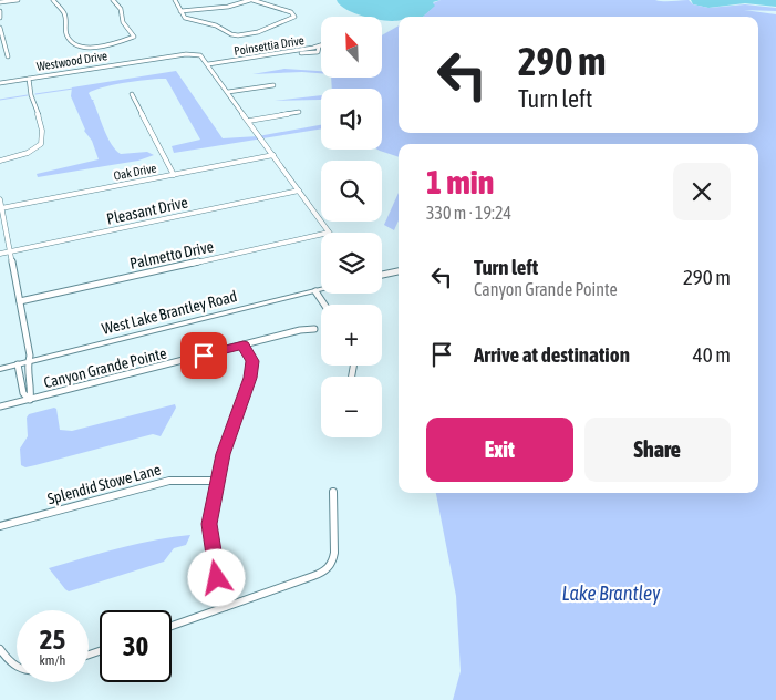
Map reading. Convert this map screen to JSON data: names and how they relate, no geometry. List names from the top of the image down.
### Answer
{
  "streets": {
    "street": [
      "Poinsettia Drive",
      "Westwood Drive",
      "Oak Drive",
      "Pleasant Drive",
      "Palmetto Drive",
      "West Lake Brantley Road",
      "Canyon Grande Pointe",
      "Splendid Stowe Lane"
    ]
  },
  "crossings": [
    ["Poinsettia Drive", "Westwood Drive"]
  ],
  "water": ["Lake Brantley"],
  "north": "top left",
  "page": {
    "map_buttons": ["+", "−"],
    "turn": ["290 m", "Turn left"],
    "heading": ["1 min", "330 m · 19:24"],
    "list": [
      {
        "name": "Turn left",
        "note": "Canyon Grande Pointe",
        "value": "290 m"
      },
      {
        "name": "Arrive at destination",
        "value": "40 m"
      }
    ],
    "buttons": ["Exit", "Share"],
    "speed": "25 km/h",
    "limit": "30"
  }
}
